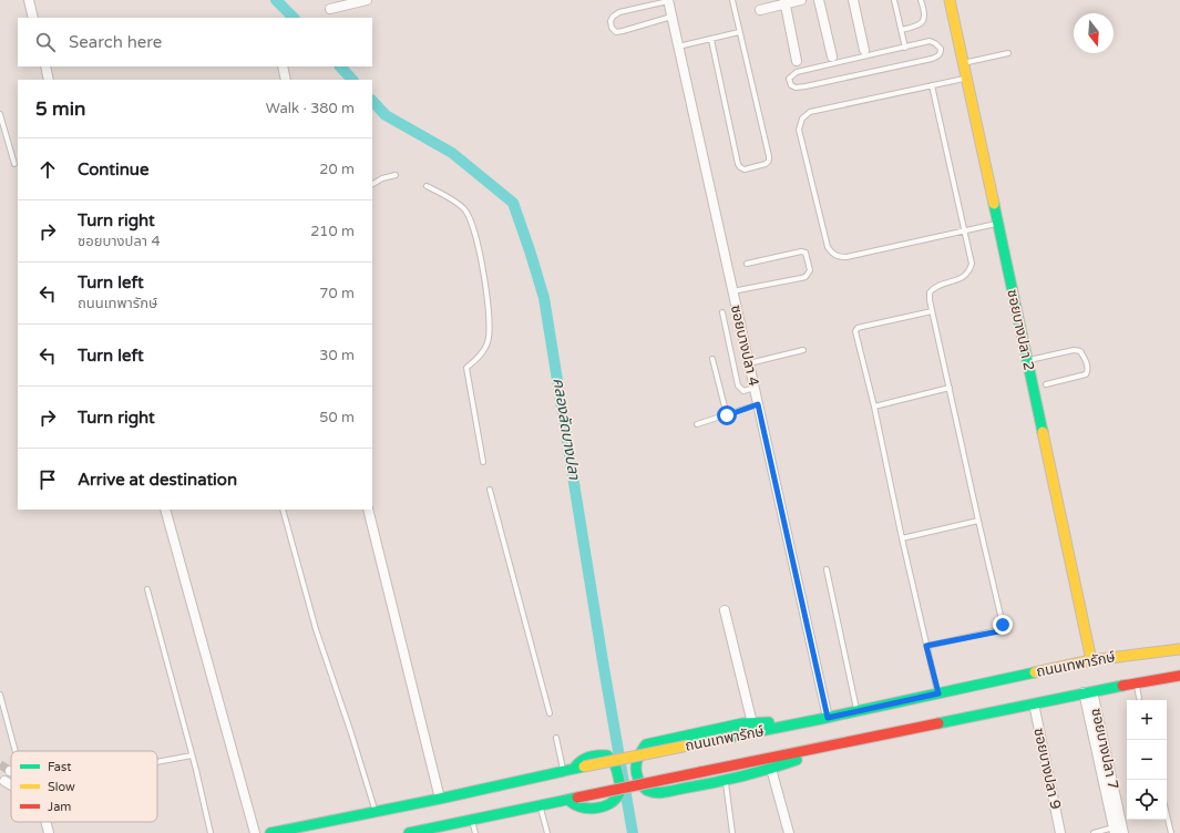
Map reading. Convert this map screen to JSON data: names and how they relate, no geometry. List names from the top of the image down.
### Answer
{
  "streets": {
    "main road": ["ซอยบางปลา 2", "ถนนเทพารักษ์"],
    "street": ["ซอยบางปลา 4", "ซอยบางปลา 7", "ซอยบางปลา 9"]
  },
  "crossings": [
    ["ซอยบางปลา 2", "ถนนเทพารักษ์"],
    ["ซอยบางปลา 4", "ถนนเทพารักษ์"],
    ["ถนนเทพารักษ์", "ซอยบางปลา 7"],
    ["ถนนเทพารักษ์", "ซอยบางปลา 9"]
  ],
  "water": ["คลองลัดบางปลา"],
  "legend": ["Fast", "Slow", "Jam"],
  "north": "bottom",
  "page": {
    "search": "Search here",
    "heading": ["5 min", "Walk · 380 m"],
    "list": [
      ["Continue", "20 m"],
      ["Turn right", "ซอยบางปลา 4", "210 m"],
      ["Turn left", "ถนนเทพารักษ์", "70 m"],
      ["Turn left", "30 m"],
      ["Turn right", "50 m"],
      "Arrive at destination"
    ],
    "map_buttons": ["+", "−"]
  }
}
